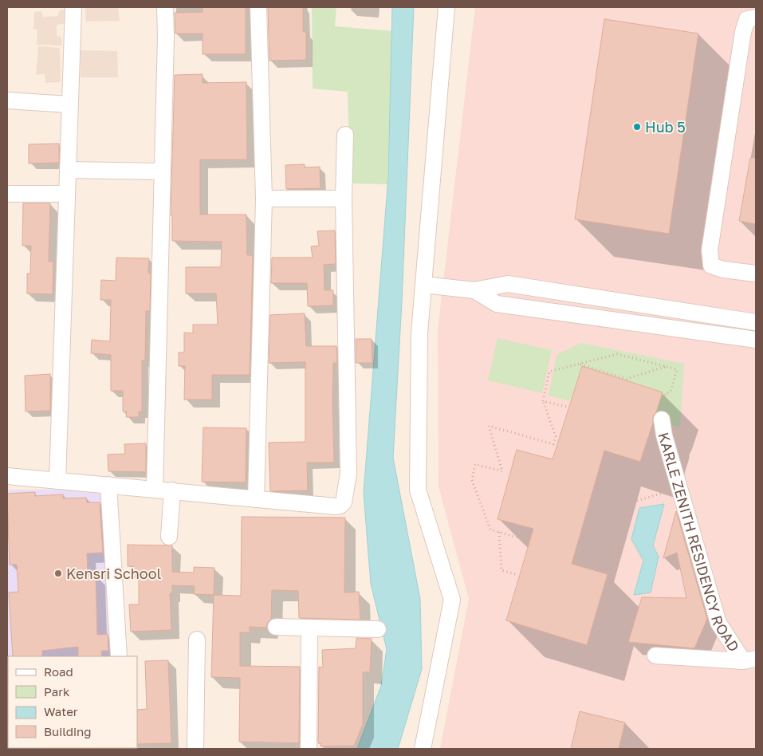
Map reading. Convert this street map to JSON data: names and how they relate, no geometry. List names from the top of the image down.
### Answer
{
  "streets": {
    "street": ["KARLE ZENITH RESIDENCY ROAD"]
  },
  "places": ["Hub 5", "Kensri School"],
  "legend": [
    "Road",
    "Park",
    "Water",
    "Building"
  ]
}
